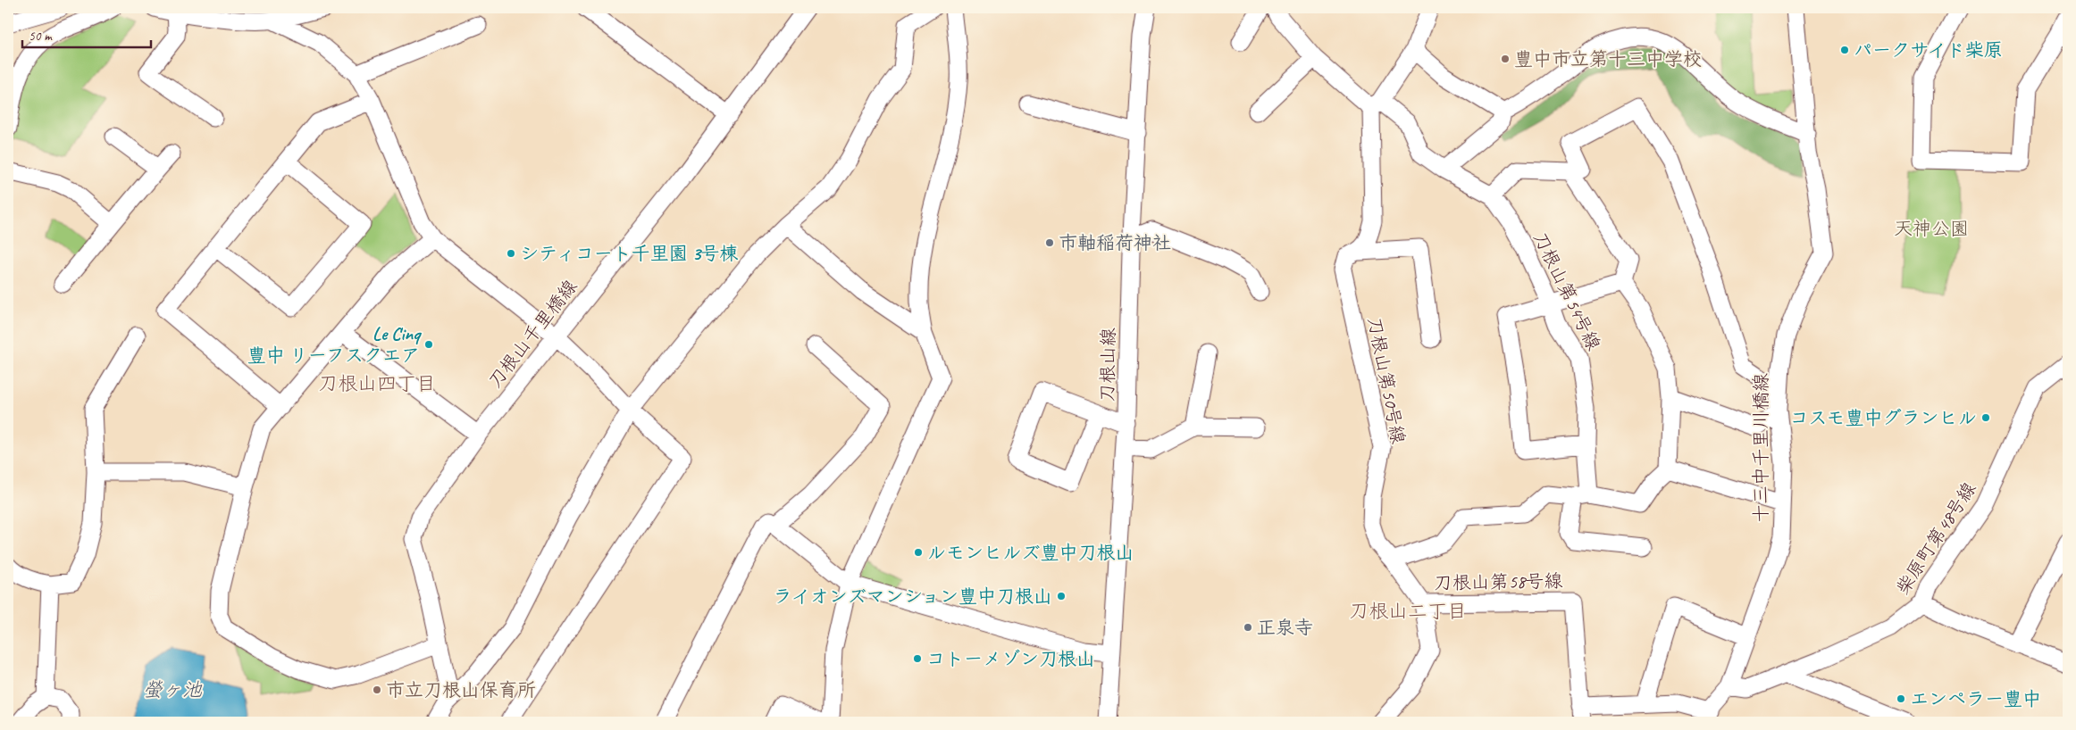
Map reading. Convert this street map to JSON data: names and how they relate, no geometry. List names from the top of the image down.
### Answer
{
  "streets": {
    "street": [
      "刀根山第54号線",
      "刀根山千里橋線",
      "刀根山線",
      "刀根山第50号線",
      "十三中千里川橋線",
      "柴原町第48号線",
      "刀根山第58号線"
    ]
  },
  "crossings": [
    ["刀根山第50号線", "刀根山第58号線"],
    ["十三中千里川橋線", "柴原町第48号線"]
  ],
  "districts": ["刀根山四丁目", "刀根山二丁目"],
  "water": ["螢ヶ池"],
  "parks": ["天神公園"],
  "places": [
    "パークサイド柴原",
    "豊中市立第十三中学校",
    "市軸稲荷神社",
    "シティコート千里園 3号棟",
    "Le Cinq 豊中 リーフスクエア",
    "コスモ豊中グランヒル",
    "ルモンヒルズ豊中刀根山",
    "ライオンズマンション豊中刀根山",
    "正泉寺",
    "コトーメゾン刀根山",
    "市立刀根山保育所",
    "エンペラー豊中"
  ],
  "scale_bar": "50 m"
}
